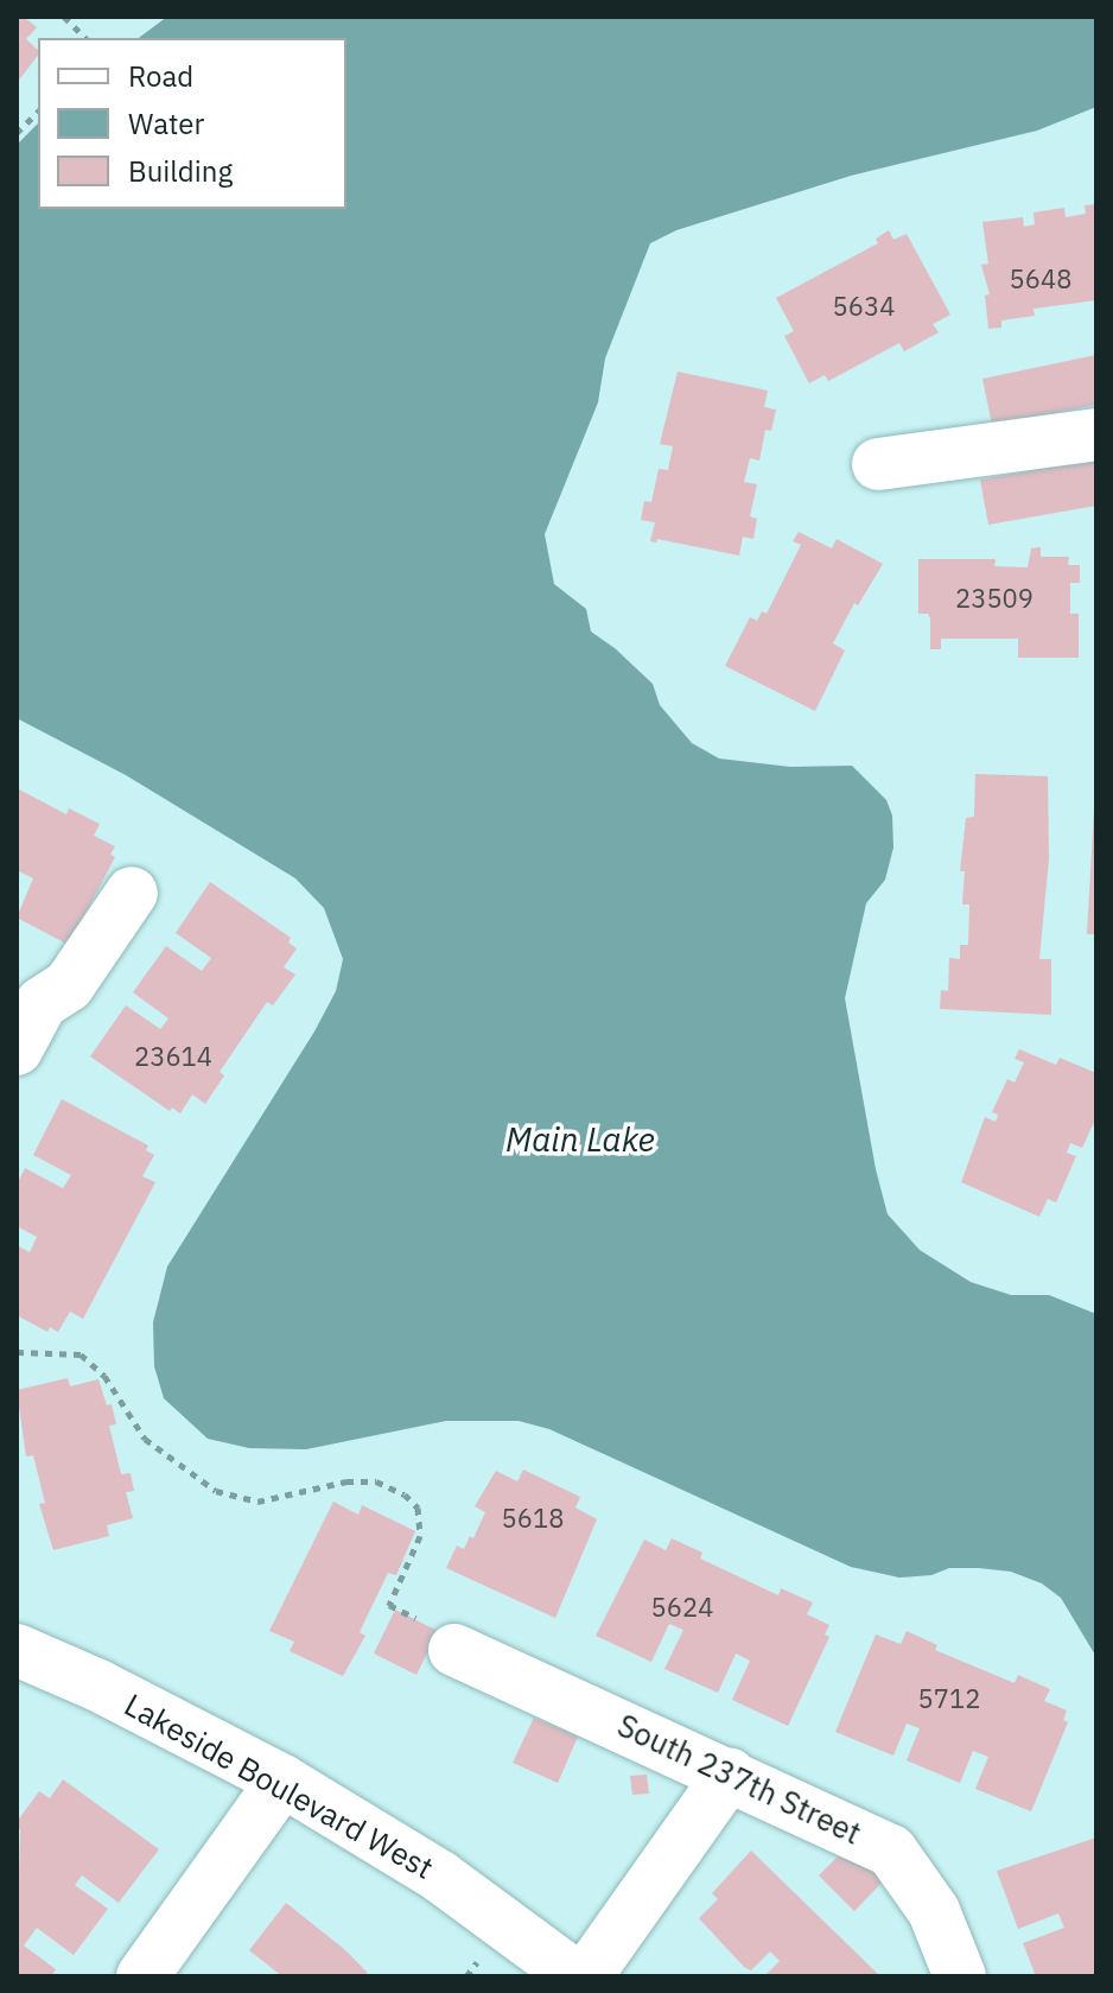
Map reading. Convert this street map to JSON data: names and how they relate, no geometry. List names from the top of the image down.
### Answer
{
  "streets": {
    "street": ["South 237th Street", "Lakeside Boulevard West"]
  },
  "water": ["Main Lake"],
  "house_numbers": [
    "5648",
    "5634",
    "23509",
    "23614",
    "5618",
    "5624",
    "5712"
  ],
  "legend": ["Road", "Water", "Building"]
}
